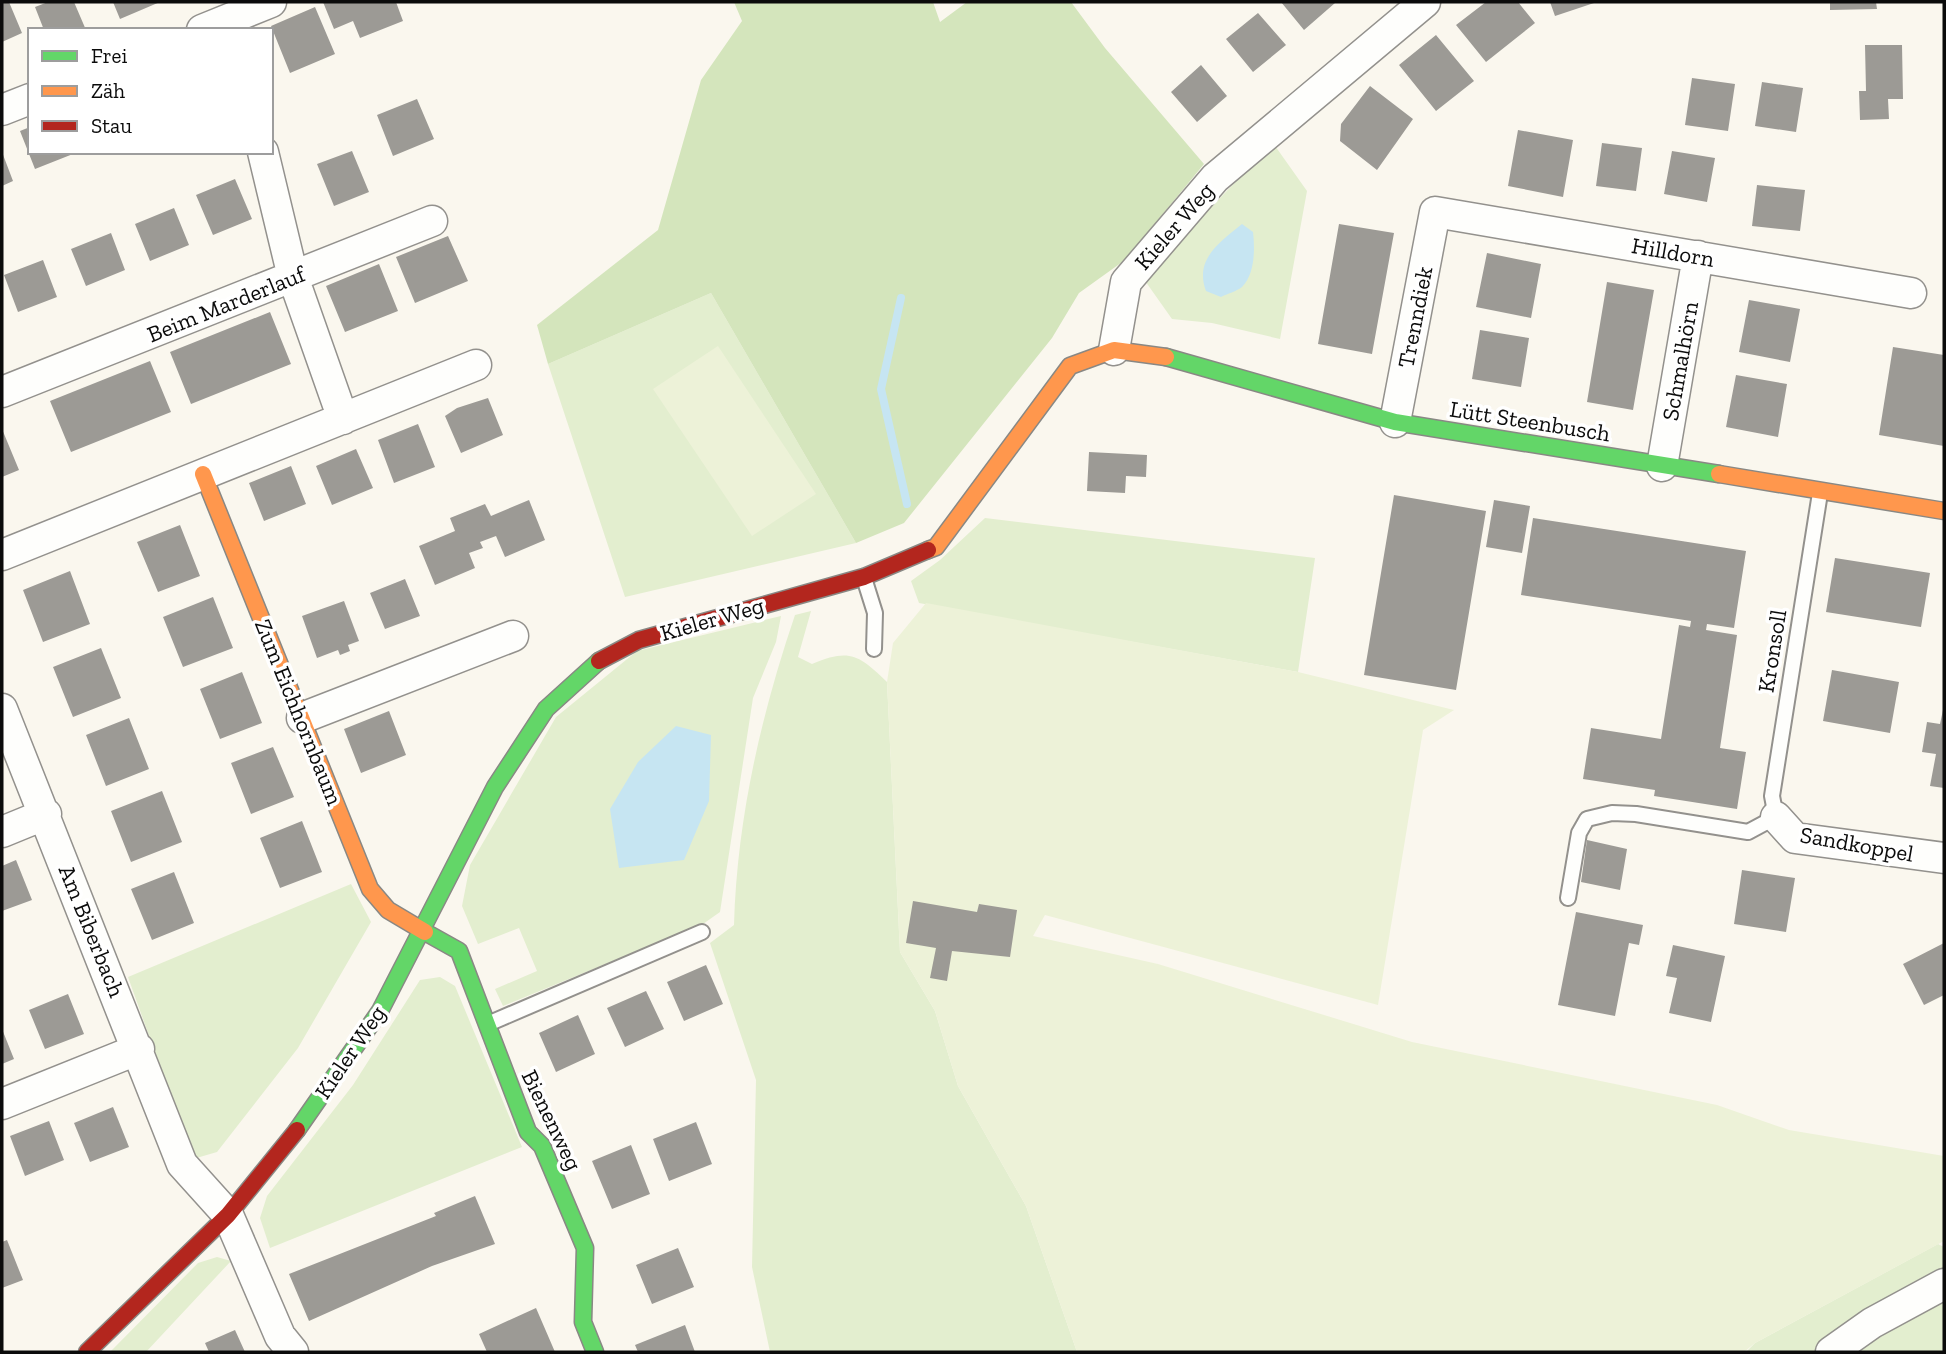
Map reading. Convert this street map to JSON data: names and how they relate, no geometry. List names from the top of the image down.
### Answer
{
  "streets": {
    "street": [
      "Kieler Weg",
      "Hilldorn",
      "Beim Marderlauf",
      "Trenndiek",
      "Schmalhörn",
      "Lütt Steenbusch",
      "Zum Eichhornbaum",
      "Sandkoppel",
      "Am Biberbach",
      "Bienenweg"
    ],
    "lane": ["Kronsoll"]
  },
  "crossings": [
    ["Kieler Weg", "Lütt Steenbusch"],
    ["Kieler Weg", "Zum Eichhornbaum"],
    ["Kieler Weg", "Am Biberbach"],
    ["Kieler Weg", "Bienenweg"],
    ["Hilldorn", "Trenndiek"],
    ["Hilldorn", "Schmalhörn"],
    ["Trenndiek", "Lütt Steenbusch"],
    ["Schmalhörn", "Lütt Steenbusch"],
    ["Lütt Steenbusch", "Kronsoll"],
    ["Kronsoll", "Sandkoppel"],
    ["Zum Eichhornbaum", "Bienenweg"]
  ],
  "legend": ["Frei", "Zäh", "Stau"]
}
